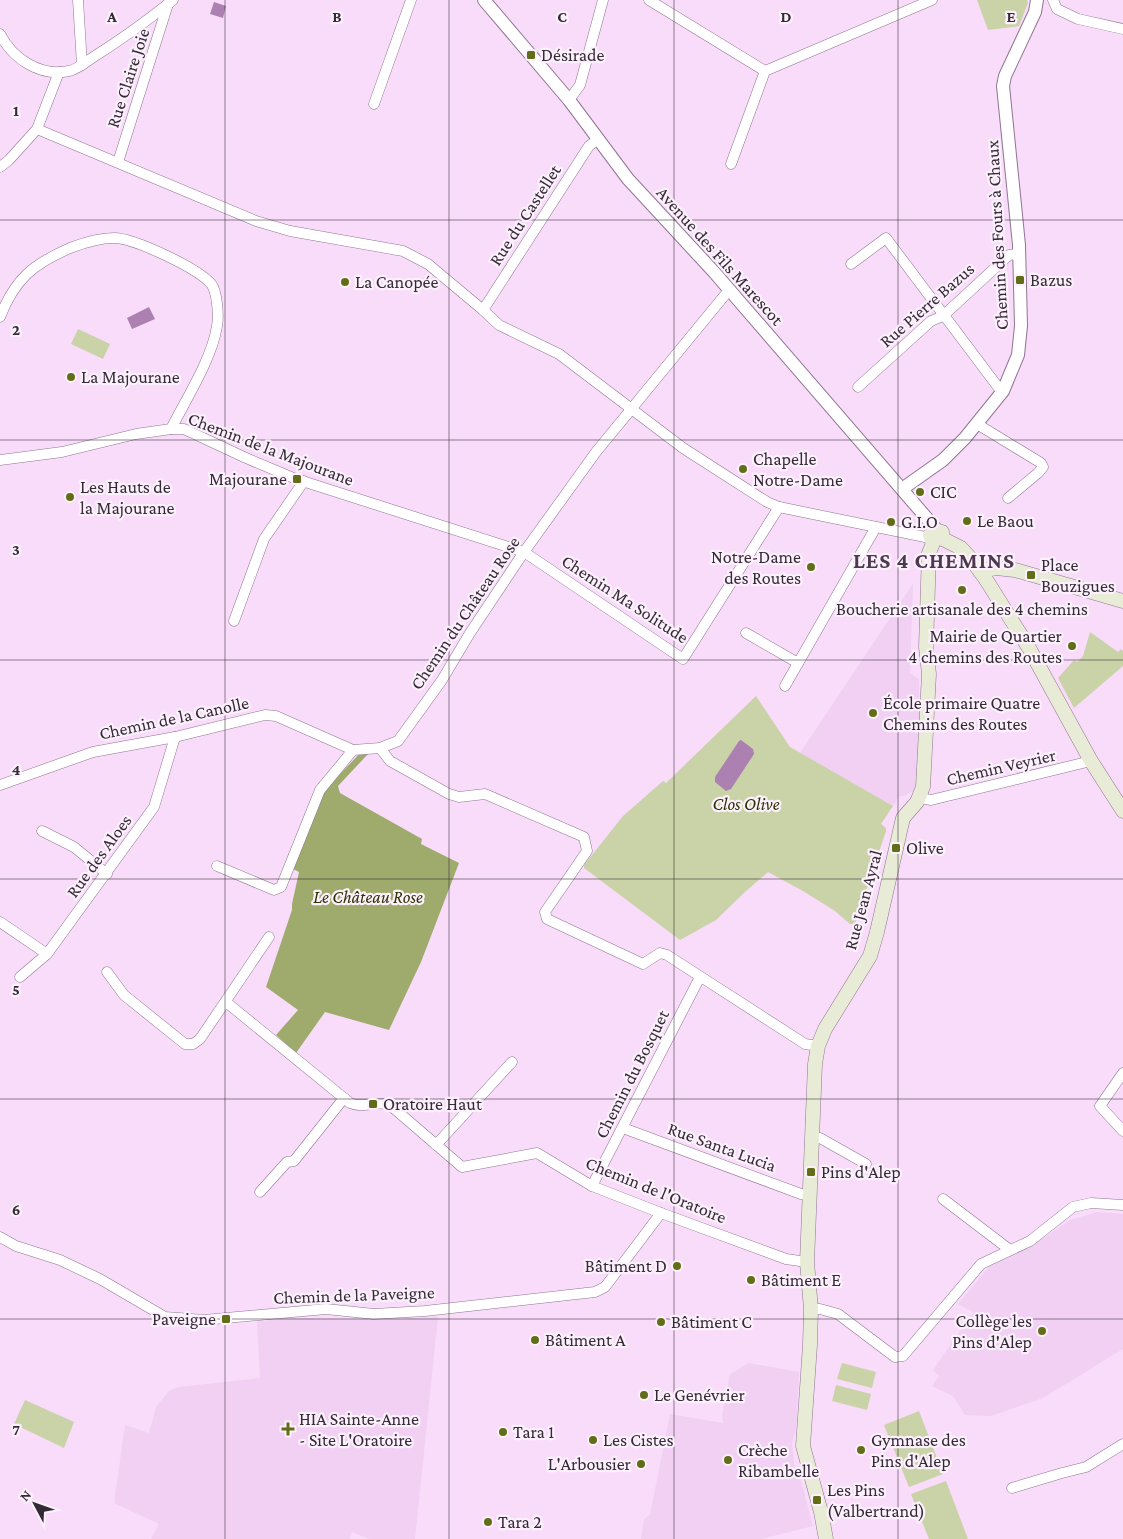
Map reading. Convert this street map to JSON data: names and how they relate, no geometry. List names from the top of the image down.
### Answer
{
  "streets": {
    "main road": ["Rue Jean Ayral"],
    "street": [
      "Rue Claire Joie",
      "Rue du Castellet",
      "Chemin des Fours à Chaux",
      "Avenue des Fils Marescot",
      "Rue Pierre Bazus",
      "Chemin de la Majourane",
      "Chemin Ma Solitude",
      "Chemin du Château Rose",
      "Chemin de la Canolle",
      "Chemin Veyrier",
      "Rue des Aloes",
      "Chemin du Bosquet",
      "Rue Santa Lucia",
      "Chemin de l'Oratoire",
      "Chemin de la Paveigne"
    ]
  },
  "crossings": [
    ["Rue du Castellet", "Avenue des Fils Marescot"],
    ["Chemin des Fours à Chaux", "Avenue des Fils Marescot"],
    ["Chemin des Fours à Chaux", "Rue Pierre Bazus"],
    ["Avenue des Fils Marescot", "Chemin du Château Rose"],
    ["Avenue des Fils Marescot", "Rue Jean Ayral"],
    ["Chemin de la Majourane", "Chemin Ma Solitude"],
    ["Chemin de la Majourane", "Chemin du Château Rose"],
    ["Chemin Ma Solitude", "Chemin du Château Rose"],
    ["Chemin du Château Rose", "Chemin de la Canolle"],
    ["Chemin de la Canolle", "Rue des Aloes"],
    ["Chemin Veyrier", "Rue Jean Ayral"],
    ["Rue Jean Ayral", "Rue Santa Lucia"],
    ["Rue Jean Ayral", "Chemin de l'Oratoire"],
    ["Chemin du Bosquet", "Rue Santa Lucia"],
    ["Chemin du Bosquet", "Chemin de l'Oratoire"],
    ["Chemin de l'Oratoire", "Chemin de la Paveigne"]
  ],
  "districts": ["LES 4 CHEMINS"],
  "parks": ["Clos Olive", "Le Château Rose"],
  "places": {
    "transit": [
      "Désirade",
      "Bazus",
      "Majourane",
      "Place Bouzigues",
      "Olive",
      "Oratoire Haut",
      "Pins d'Alep",
      "Paveigne",
      "Les Pins (Valbertrand)"
    ],
    "other": [
      "La Canopée",
      "La Majourane",
      "Chapelle Notre-Dame",
      "CIC",
      "Les Hauts de la Majourane",
      "Le Baou",
      "G.I.O",
      "Notre-Dame des Routes",
      "Boucherie artisanale des 4 chemins",
      "Mairie de Quartier 4 chemins des Routes",
      "École primaire Quatre Chemins des Routes",
      "Bâtiment D",
      "Bâtiment E",
      "Bâtiment C",
      "Collège les Pins d'Alep",
      "Bâtiment A",
      "Le Genévrier",
      "Tara 1",
      "Les Cistes",
      "Gymnase des Pins d'Alep",
      "Crèche Ribambelle",
      "L'Arbousier",
      "Tara 2"
    ],
    "health": ["HIA Sainte-Anne - Site L'Oratoire"]
  },
  "north": "top left",
  "grid": {
    "columns": [
      "A",
      "B",
      "C",
      "D",
      "E"
    ],
    "rows": [
      "1",
      "2",
      "3",
      "4",
      "5",
      "6",
      "7"
    ]
  }
}
